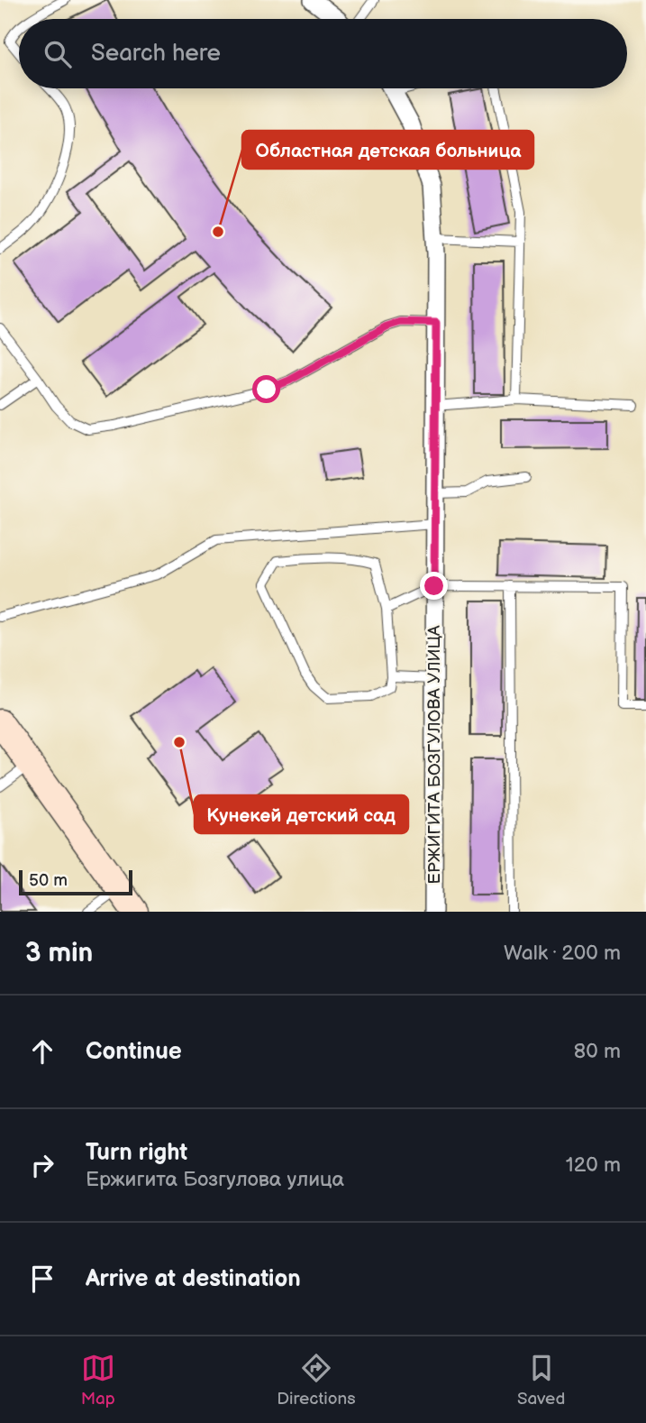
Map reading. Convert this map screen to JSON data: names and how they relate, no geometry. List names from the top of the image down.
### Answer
{
  "streets": {
    "street": ["ЕРЖИГИТА БОЗГУЛОВА УЛИЦА"]
  },
  "places": ["Областная детская больница", "Кунекей детский сад"],
  "scale_bar": "50 m",
  "page": {
    "search": "Search here",
    "scale": "50 m",
    "heading": ["3 min", "Walk · 200 m"],
    "list": [
      ["Continue", "80 m"],
      ["Turn right", "Ержигита Бозгулова улица", "120 m"],
      "Arrive at destination"
    ],
    "nav": ["Map", "Directions", "Saved"]
  }
}
